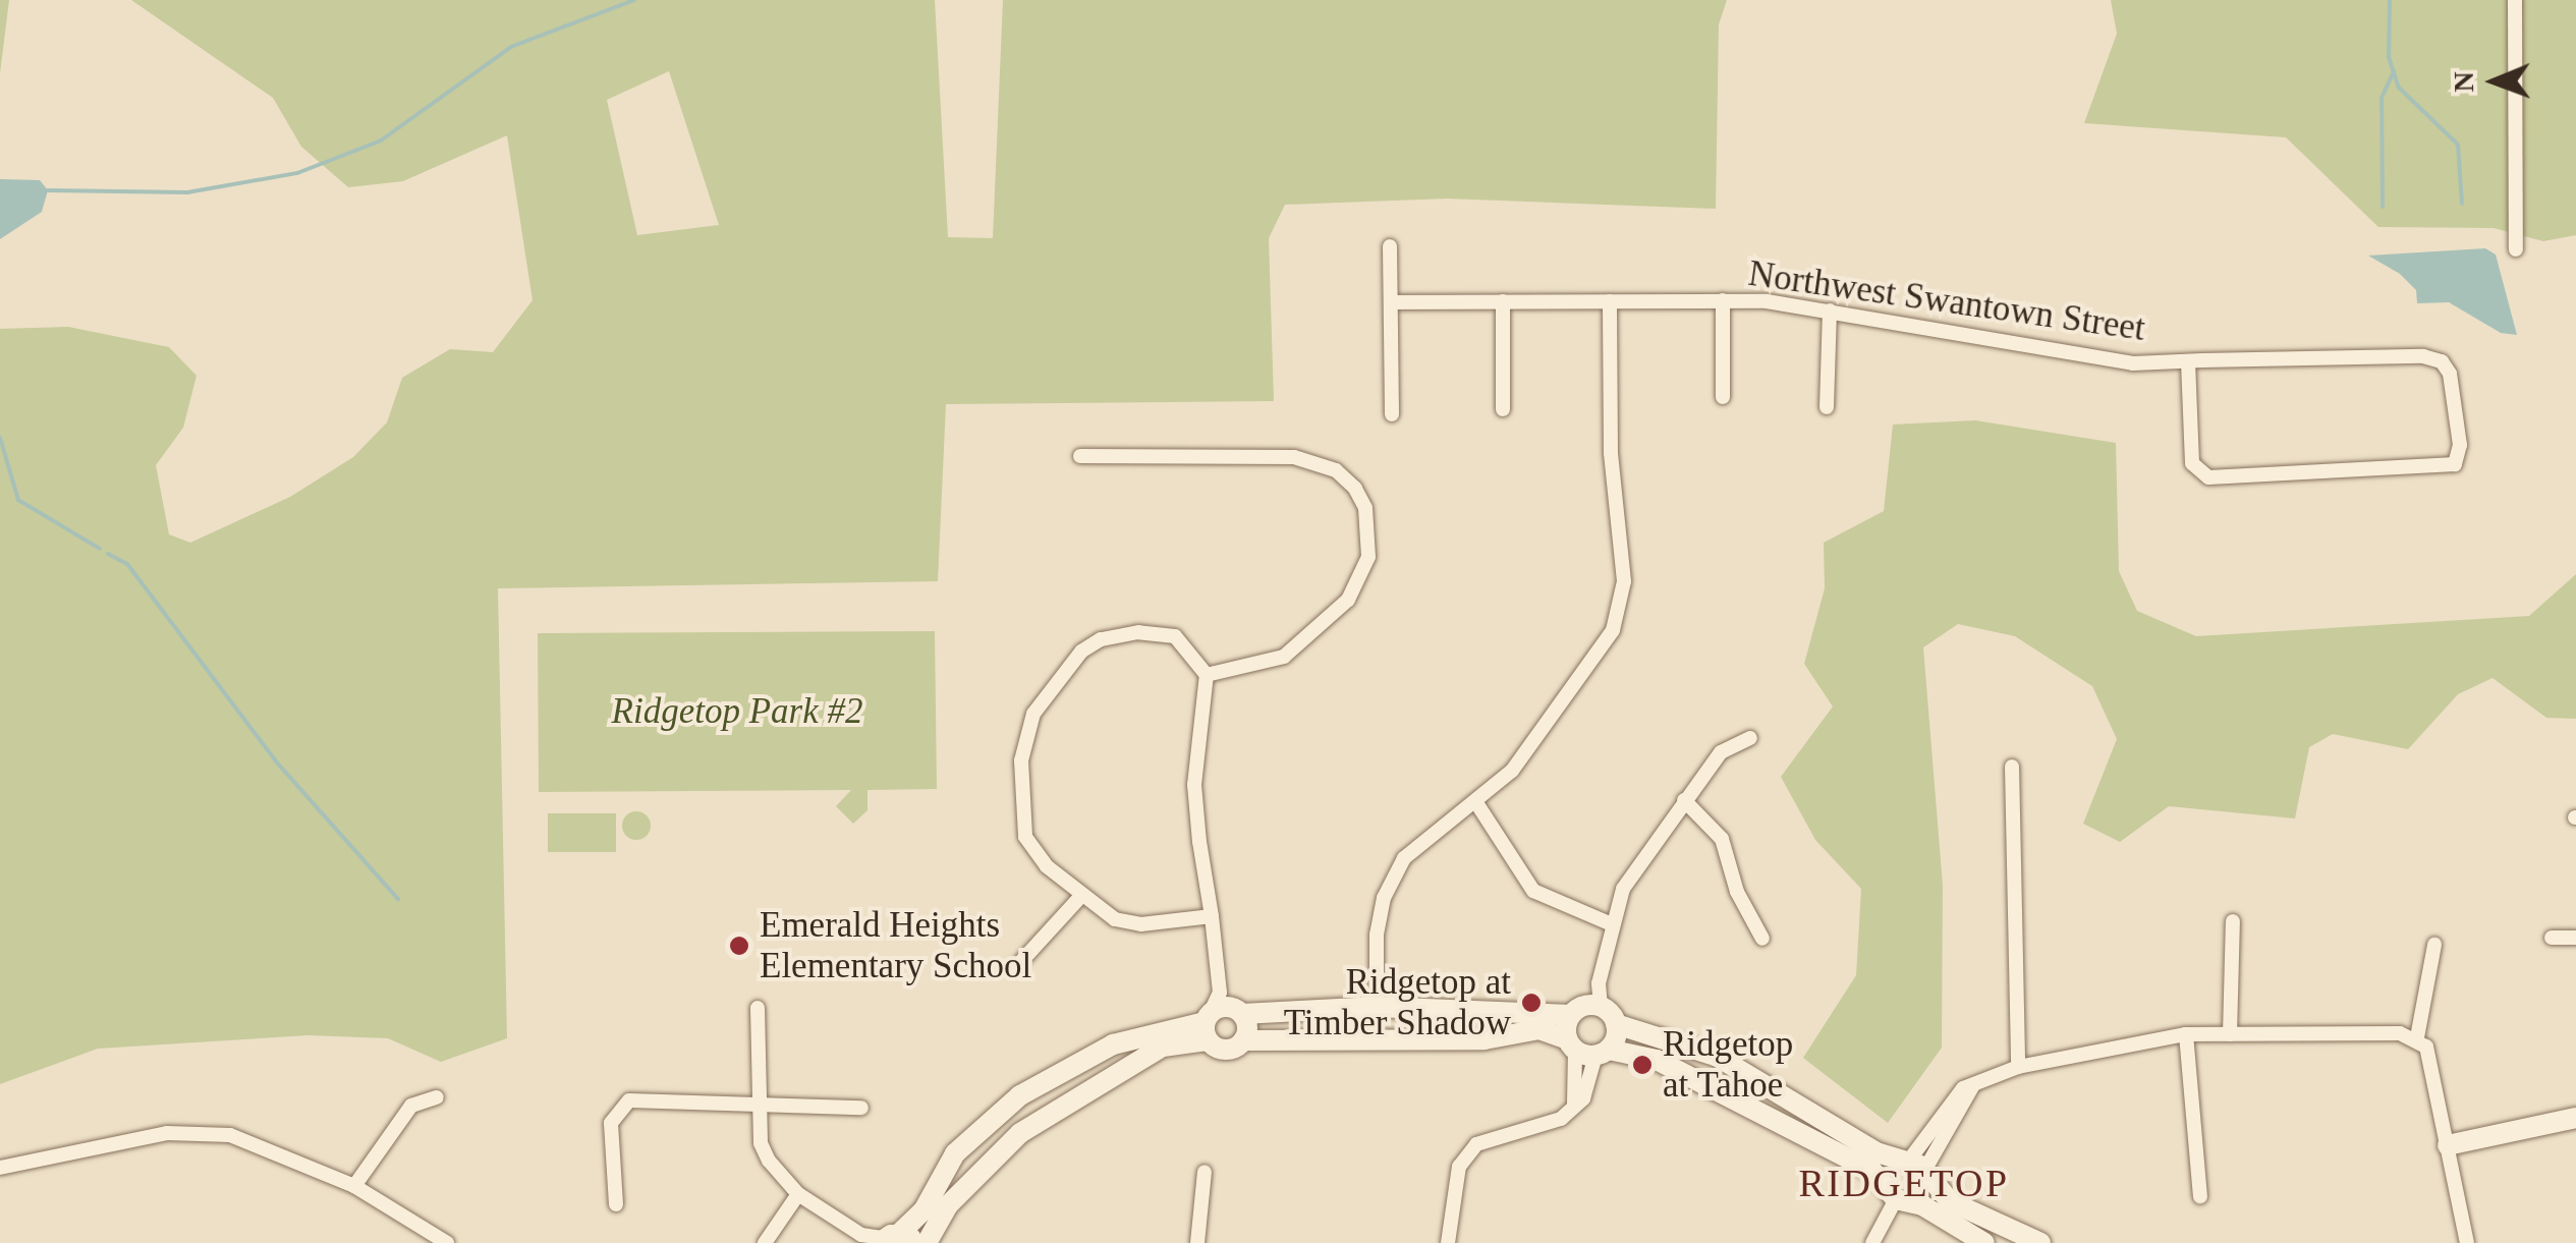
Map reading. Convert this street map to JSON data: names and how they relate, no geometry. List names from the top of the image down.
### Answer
{
  "streets": {
    "street": ["Northwest Swantown Street"]
  },
  "districts": ["RIDGETOP"],
  "parks": ["Ridgetop Park #2"],
  "places": ["Emerald Heights Elementary School", "Ridgetop at Timber Shadow", "Ridgetop at Tahoe"],
  "north": "left"
}
